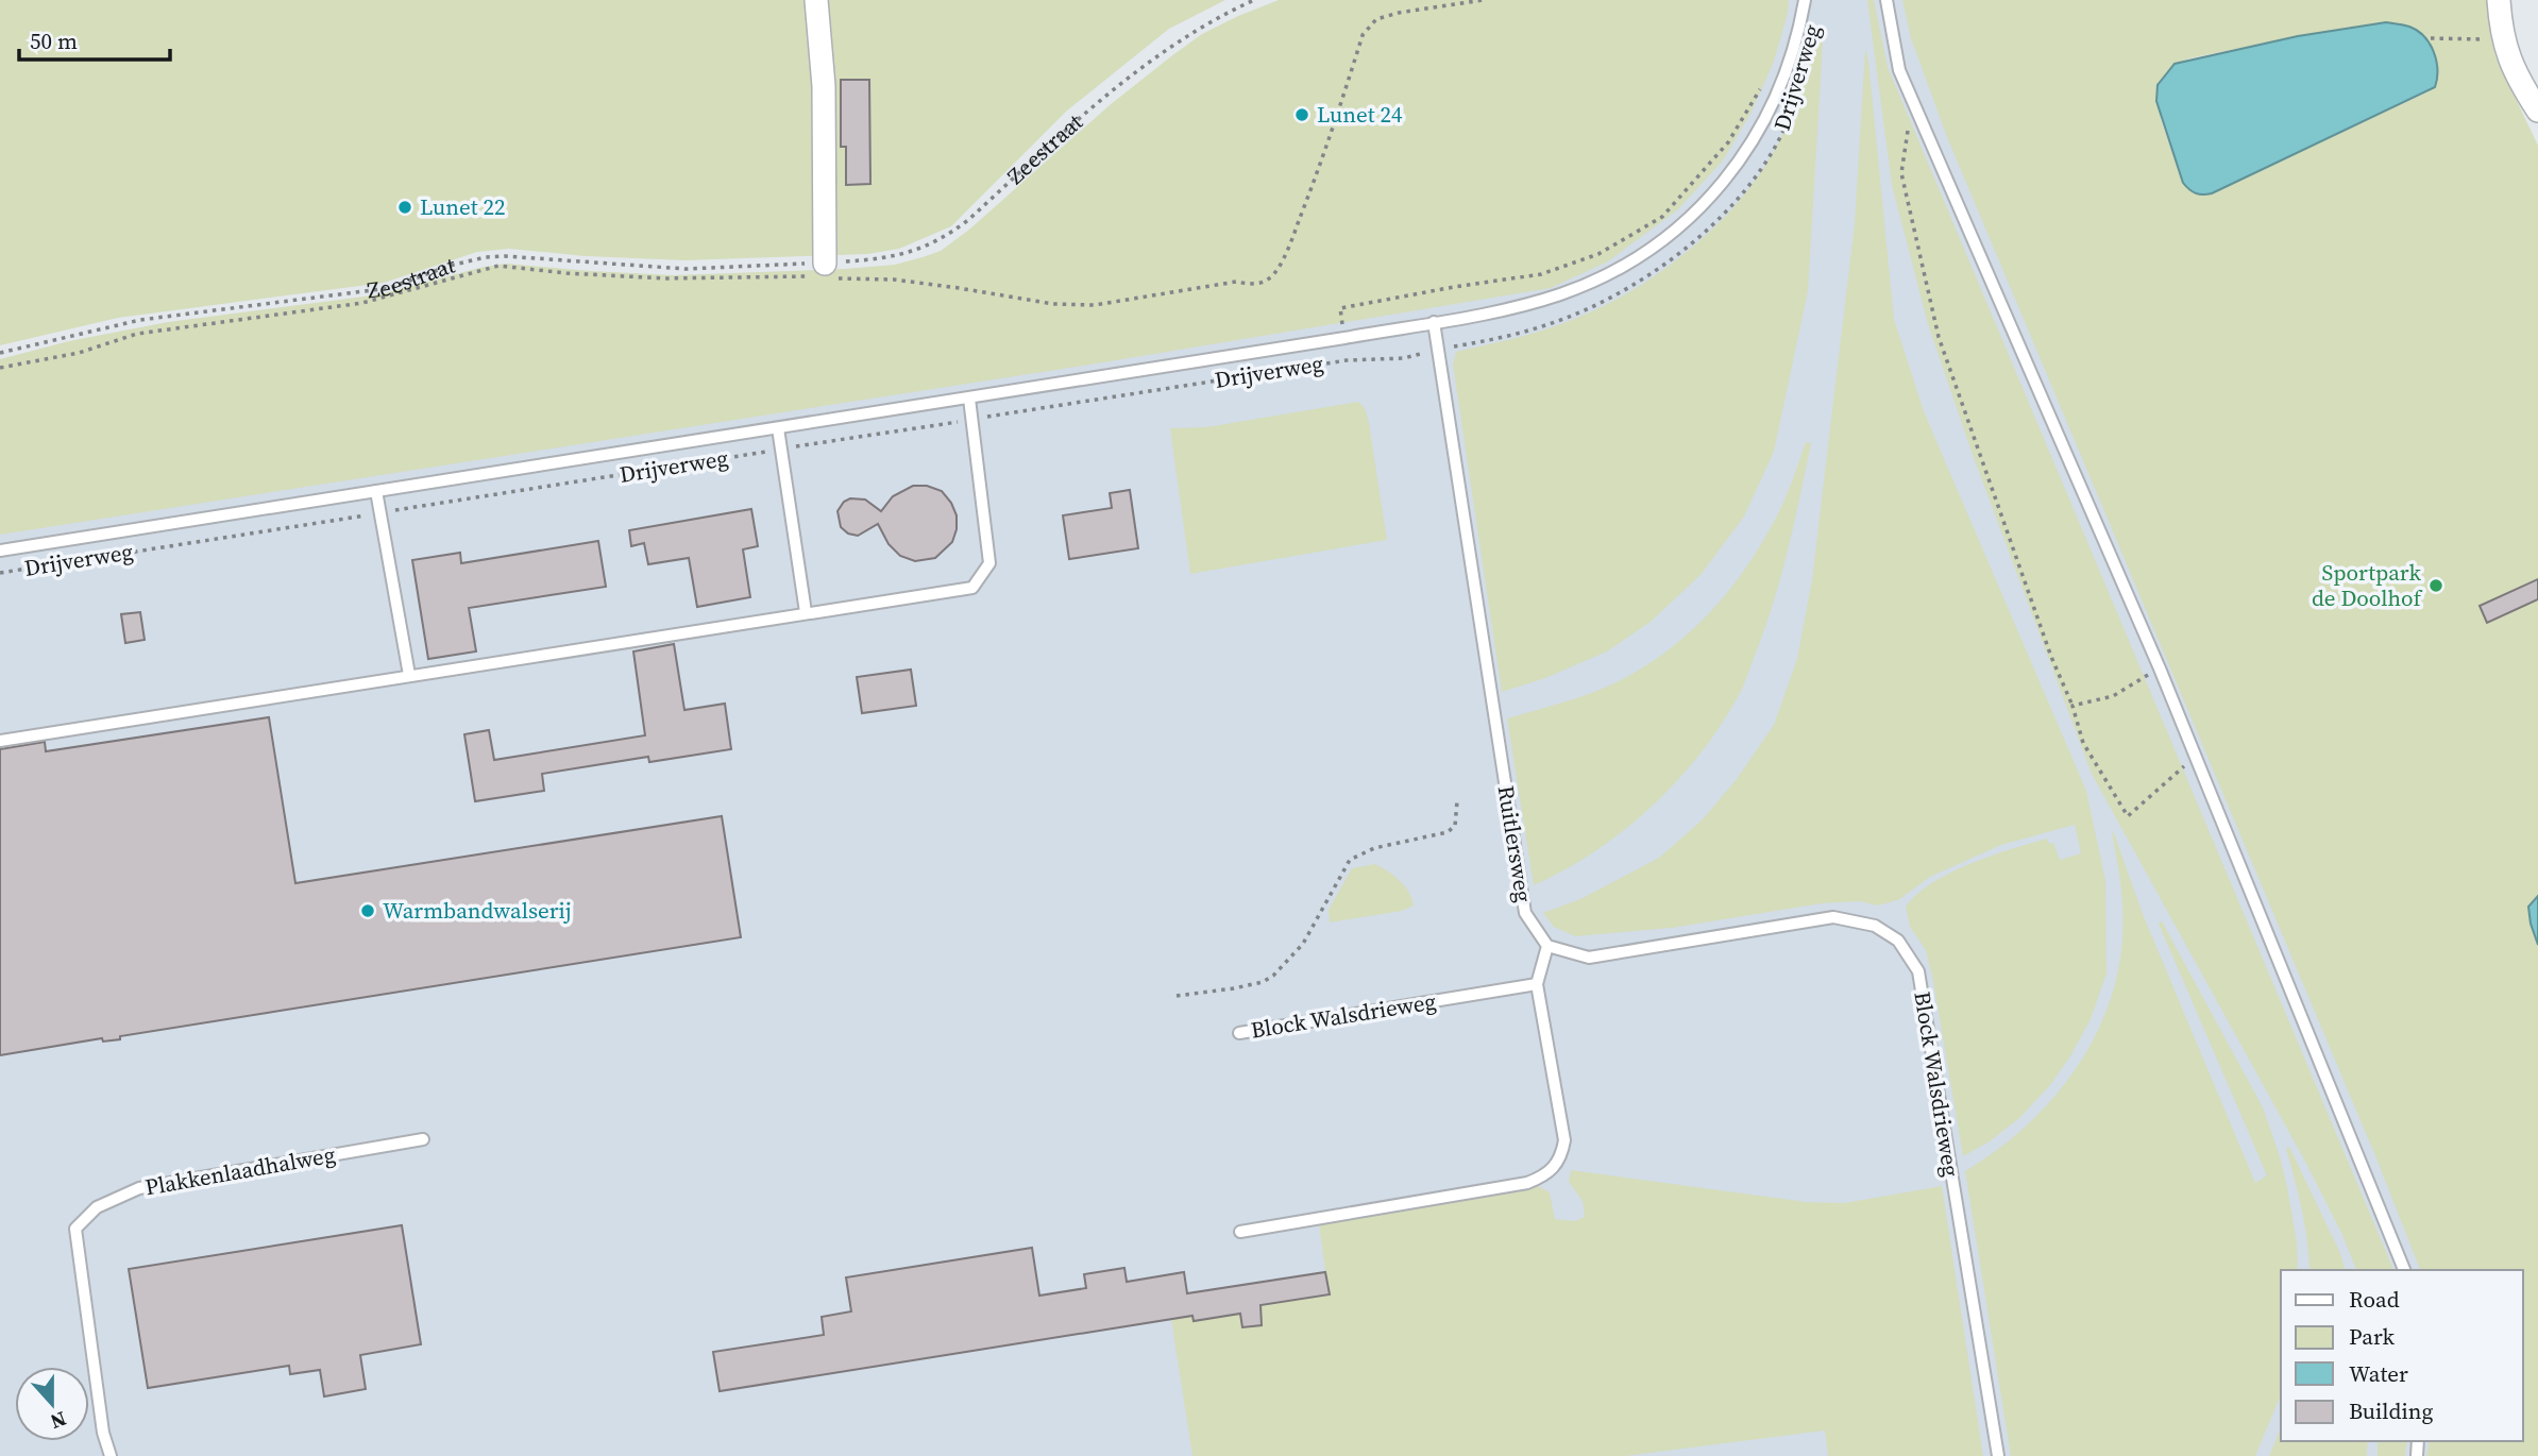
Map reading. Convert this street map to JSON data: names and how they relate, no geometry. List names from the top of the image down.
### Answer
{
  "streets": {
    "lane": [
      "Drijverweg",
      "Ruitlersweg",
      "Block Walsdrieweg",
      "Plakkenlaadhalweg"
    ],
    "path": ["Zeestraat"]
  },
  "crossings": [
    ["Drijverweg", "Ruitlersweg"],
    ["Ruitlersweg", "Block Walsdrieweg"]
  ],
  "places": [
    "Lunet 24",
    "Lunet 22",
    "Sportpark de Doolhof",
    "Warmbandwalserij"
  ],
  "legend": [
    "Road",
    "Park",
    "Water",
    "Building"
  ],
  "scale_bar": "50 m",
  "north": "bottom"
}
